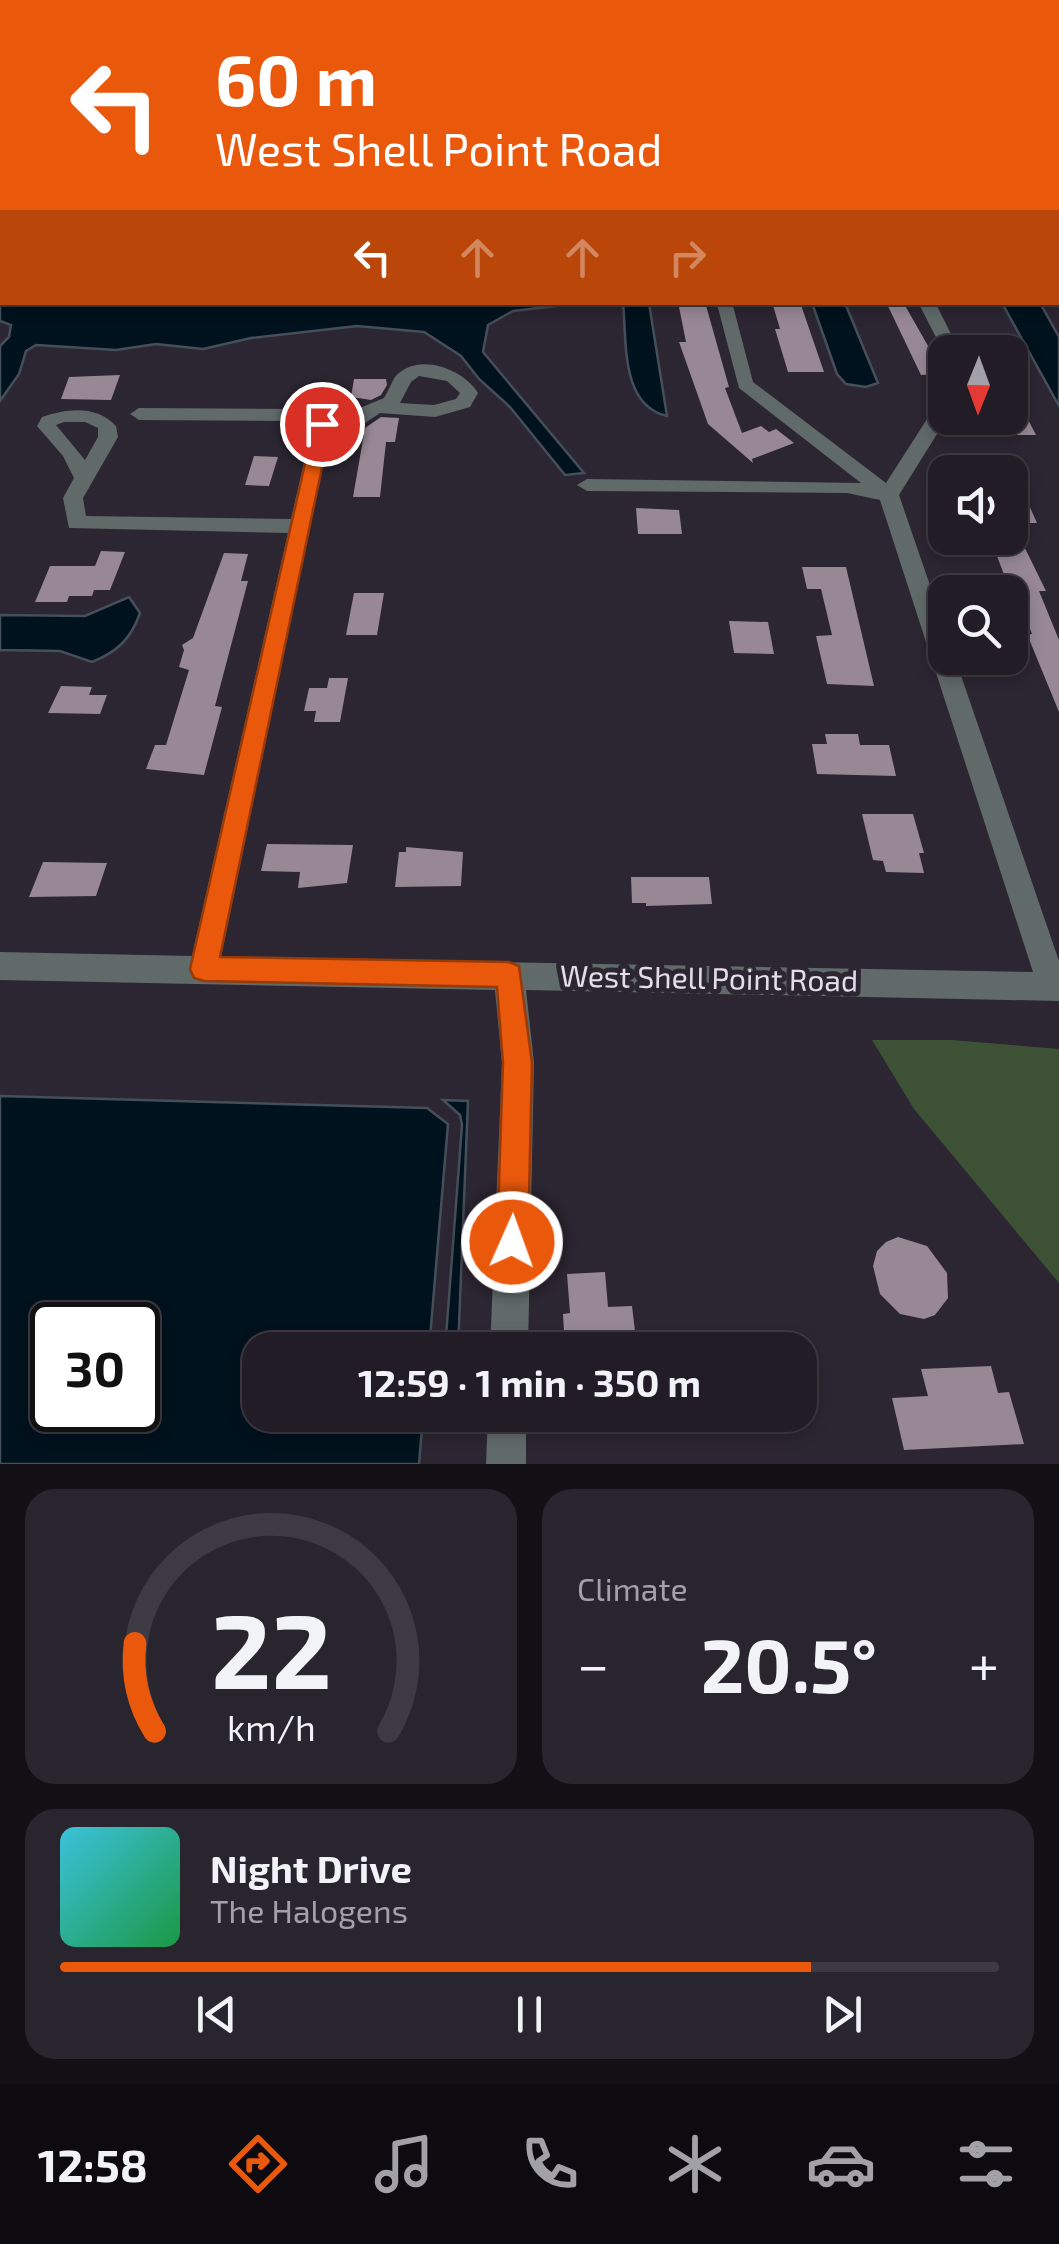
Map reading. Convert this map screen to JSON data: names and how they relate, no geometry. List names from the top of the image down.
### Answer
{
  "streets": {
    "street": ["West Shell Point Road"]
  },
  "north": "bottom",
  "page": {
    "turn": ["60 m", "West Shell Point Road"],
    "limit": "30",
    "trip": "12:59 · 1 min · 350 m",
    "tile": "Climate",
    "heat": ["−", "20.5°", "+"],
    "song": ["Night Drive", "The Halogens"],
    "tabs": "12:58",
    "gauge": ["22", "km/h"]
  }
}
